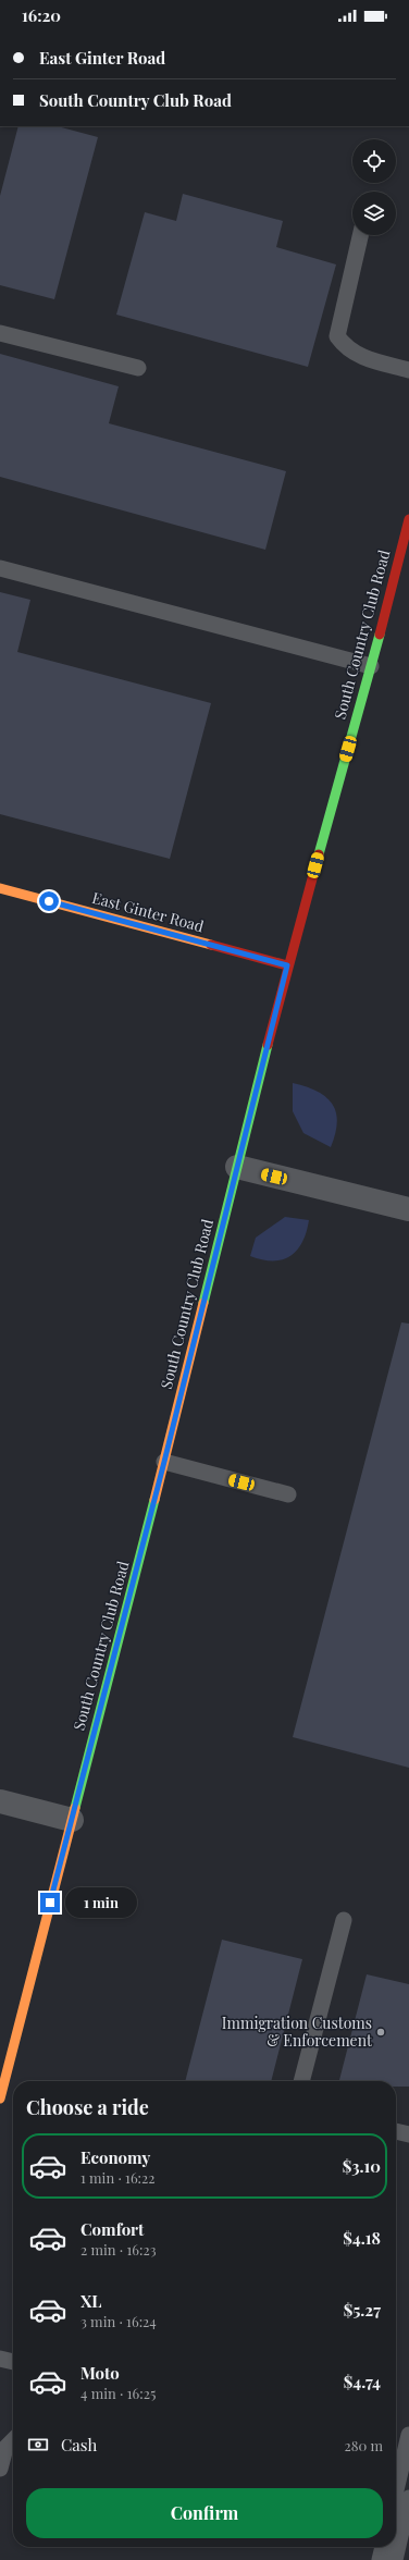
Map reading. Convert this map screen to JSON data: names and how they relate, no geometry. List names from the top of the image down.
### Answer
{
  "streets": {
    "street": ["South Country Club Road", "East Ginter Road"]
  },
  "crossings": [
    ["South Country Club Road", "East Ginter Road"]
  ],
  "places": ["Immigration Customs & Enforcement"],
  "page": {
    "status": "16:20",
    "banner": ["East Ginter Road", "South Country Club Road"],
    "bubble": "1 min",
    "heading": "Choose a ride",
    "list": [
      {
        "name": "Economy",
        "note": "1 min · 16:22",
        "value": "$3.10"
      },
      {
        "name": "Comfort",
        "note": "2 min · 16:23",
        "value": "$4.18"
      },
      {
        "name": "XL",
        "note": "3 min · 16:24",
        "value": "$5.27"
      },
      {
        "name": "Moto",
        "note": "4 min · 16:25",
        "value": "$4.74"
      }
    ],
    "pay": ["Cash", "280 m"],
    "buttons": "Confirm"
  }
}
